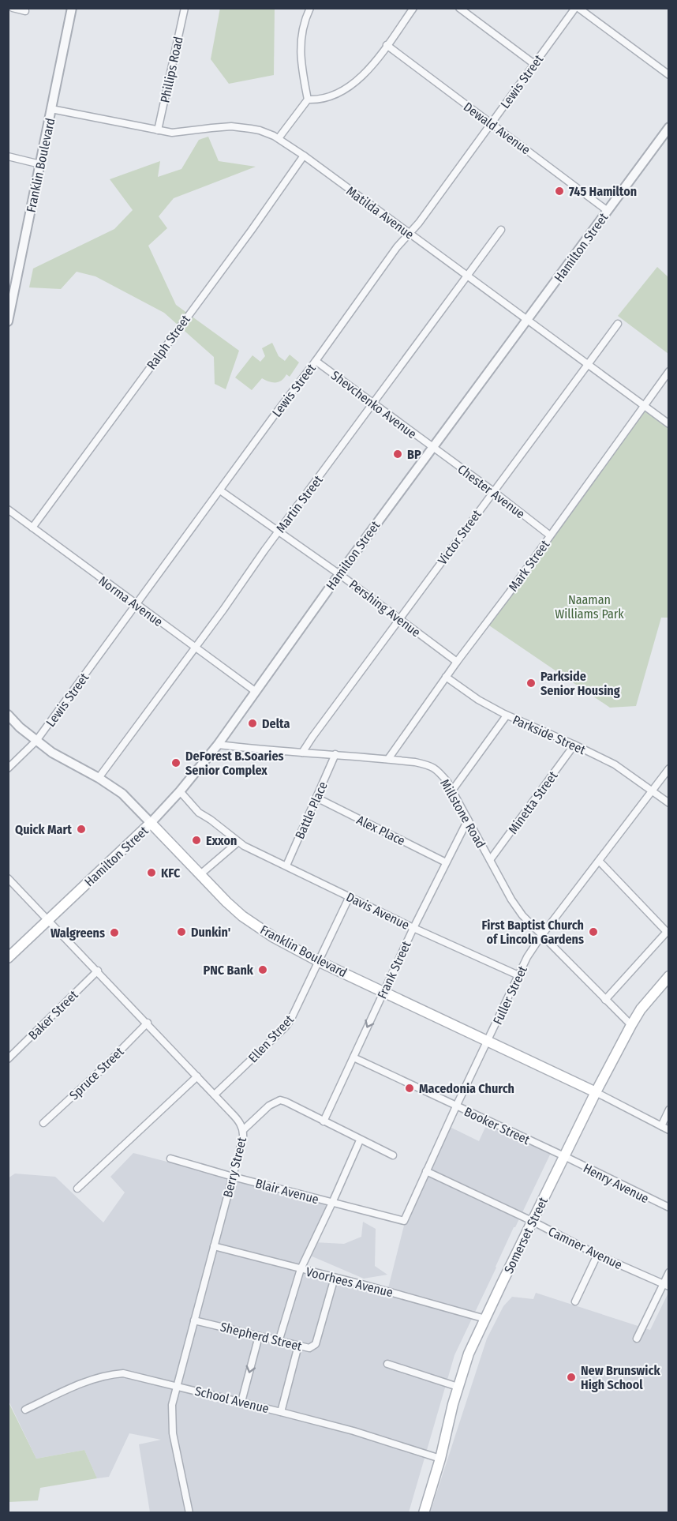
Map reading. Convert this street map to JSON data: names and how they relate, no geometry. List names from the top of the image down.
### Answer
{
  "streets": {
    "main road": ["Franklin Boulevard", "Hamilton Street", "Somerset Street"],
    "street": [
      "Phillips Road",
      "Lewis Street",
      "Dewald Avenue",
      "Matilda Avenue",
      "Ralph Street",
      "Shevchenko Avenue",
      "Chester Avenue",
      "Martin Street",
      "Victor Street",
      "Mark Street",
      "Norma Avenue",
      "Pershing Avenue",
      "Parkside Street",
      "Minetta Street",
      "Battle Place",
      "Millstone Road",
      "Alex Place",
      "Davis Avenue",
      "Frank Street",
      "Fuller Street",
      "Baker Street",
      "Ellen Street",
      "Spruce Street",
      "Booker Street",
      "Berry Street",
      "Henry Avenue",
      "Blair Avenue",
      "Camner Avenue",
      "Voorhees Avenue",
      "Shepherd Street",
      "School Avenue"
    ]
  },
  "crossings": [
    ["Phillips Road", "Matilda Avenue"],
    ["Lewis Street", "Dewald Avenue"],
    ["Lewis Street", "Franklin Boulevard"],
    ["Lewis Street", "Matilda Avenue"],
    ["Lewis Street", "Shevchenko Avenue"],
    ["Lewis Street", "Norma Avenue"],
    ["Lewis Street", "Pershing Avenue"],
    ["Dewald Avenue", "Hamilton Street"],
    ["Franklin Boulevard", "Matilda Avenue"],
    ["Franklin Boulevard", "Hamilton Street"],
    ["Franklin Boulevard", "Martin Street"],
    ["Franklin Boulevard", "Frank Street"],
    ["Franklin Boulevard", "Fuller Street"],
    ["Franklin Boulevard", "Ellen Street"],
    ["Franklin Boulevard", "Somerset Street"],
    ["Matilda Avenue", "Hamilton Street"],
    ["Matilda Avenue", "Ralph Street"],
    ["Matilda Avenue", "Martin Street"],
    ["Matilda Avenue", "Victor Street"],
    ["Matilda Avenue", "Mark Street"],
    ["Hamilton Street", "Shevchenko Avenue"],
    ["Hamilton Street", "Chester Avenue"],
    ["Hamilton Street", "Norma Avenue"],
    ["Hamilton Street", "Pershing Avenue"],
    ["Hamilton Street", "Millstone Road"],
    ["Hamilton Street", "Davis Avenue"],
    ["Hamilton Street", "Berry Street"],
    ["Ralph Street", "Norma Avenue"],
    ["Shevchenko Avenue", "Chester Avenue"],
    ["Shevchenko Avenue", "Martin Street"],
    ["Chester Avenue", "Victor Street"],
    ["Chester Avenue", "Mark Street"],
    ["Martin Street", "Norma Avenue"],
    ["Martin Street", "Pershing Avenue"],
    ["Victor Street", "Pershing Avenue"],
    ["Victor Street", "Millstone Road"],
    ["Mark Street", "Pershing Avenue"],
    ["Mark Street", "Parkside Street"],
    ["Mark Street", "Millstone Road"],
    ["Parkside Street", "Minetta Street"],
    ["Parkside Street", "Fuller Street"],
    ["Minetta Street", "Millstone Road"],
    ["Battle Place", "Millstone Road"],
    ["Battle Place", "Alex Place"],
    ["Battle Place", "Davis Avenue"],
    ["Millstone Road", "Frank Street"],
    ["Millstone Road", "Fuller Street"],
    ["Millstone Road", "Somerset Street"],
    ["Alex Place", "Frank Street"],
    ["Davis Avenue", "Frank Street"],
    ["Davis Avenue", "Fuller Street"],
    ["Davis Avenue", "Ellen Street"],
    ["Frank Street", "Booker Street"],
    ["Fuller Street", "Booker Street"],
    ["Fuller Street", "Blair Avenue"],
    ["Fuller Street", "Camner Avenue"],
    ["Baker Street", "Berry Street"],
    ["Ellen Street", "Berry Street"],
    ["Spruce Street", "Berry Street"],
    ["Booker Street", "Henry Avenue"],
    ["Booker Street", "Somerset Street"],
    ["Berry Street", "Blair Avenue"],
    ["Berry Street", "Voorhees Avenue"],
    ["Berry Street", "Shepherd Street"],
    ["Berry Street", "School Avenue"],
    ["Henry Avenue", "Somerset Street"],
    ["Somerset Street", "Camner Avenue"],
    ["Somerset Street", "Voorhees Avenue"],
    ["Somerset Street", "School Avenue"],
    ["Voorhees Avenue", "Shepherd Street"]
  ],
  "parks": ["Naaman Williams Park"],
  "places": [
    "745 Hamilton",
    "BP",
    "Parkside Senior Housing",
    "Delta",
    "DeForest B.Soaries Senior Complex",
    "Quick Mart",
    "Exxon",
    "KFC",
    "Dunkin'",
    "First Baptist Church of Lincoln Gardens",
    "Walgreens",
    "PNC Bank",
    "Macedonia Church",
    "New Brunswick High School"
  ]
}
